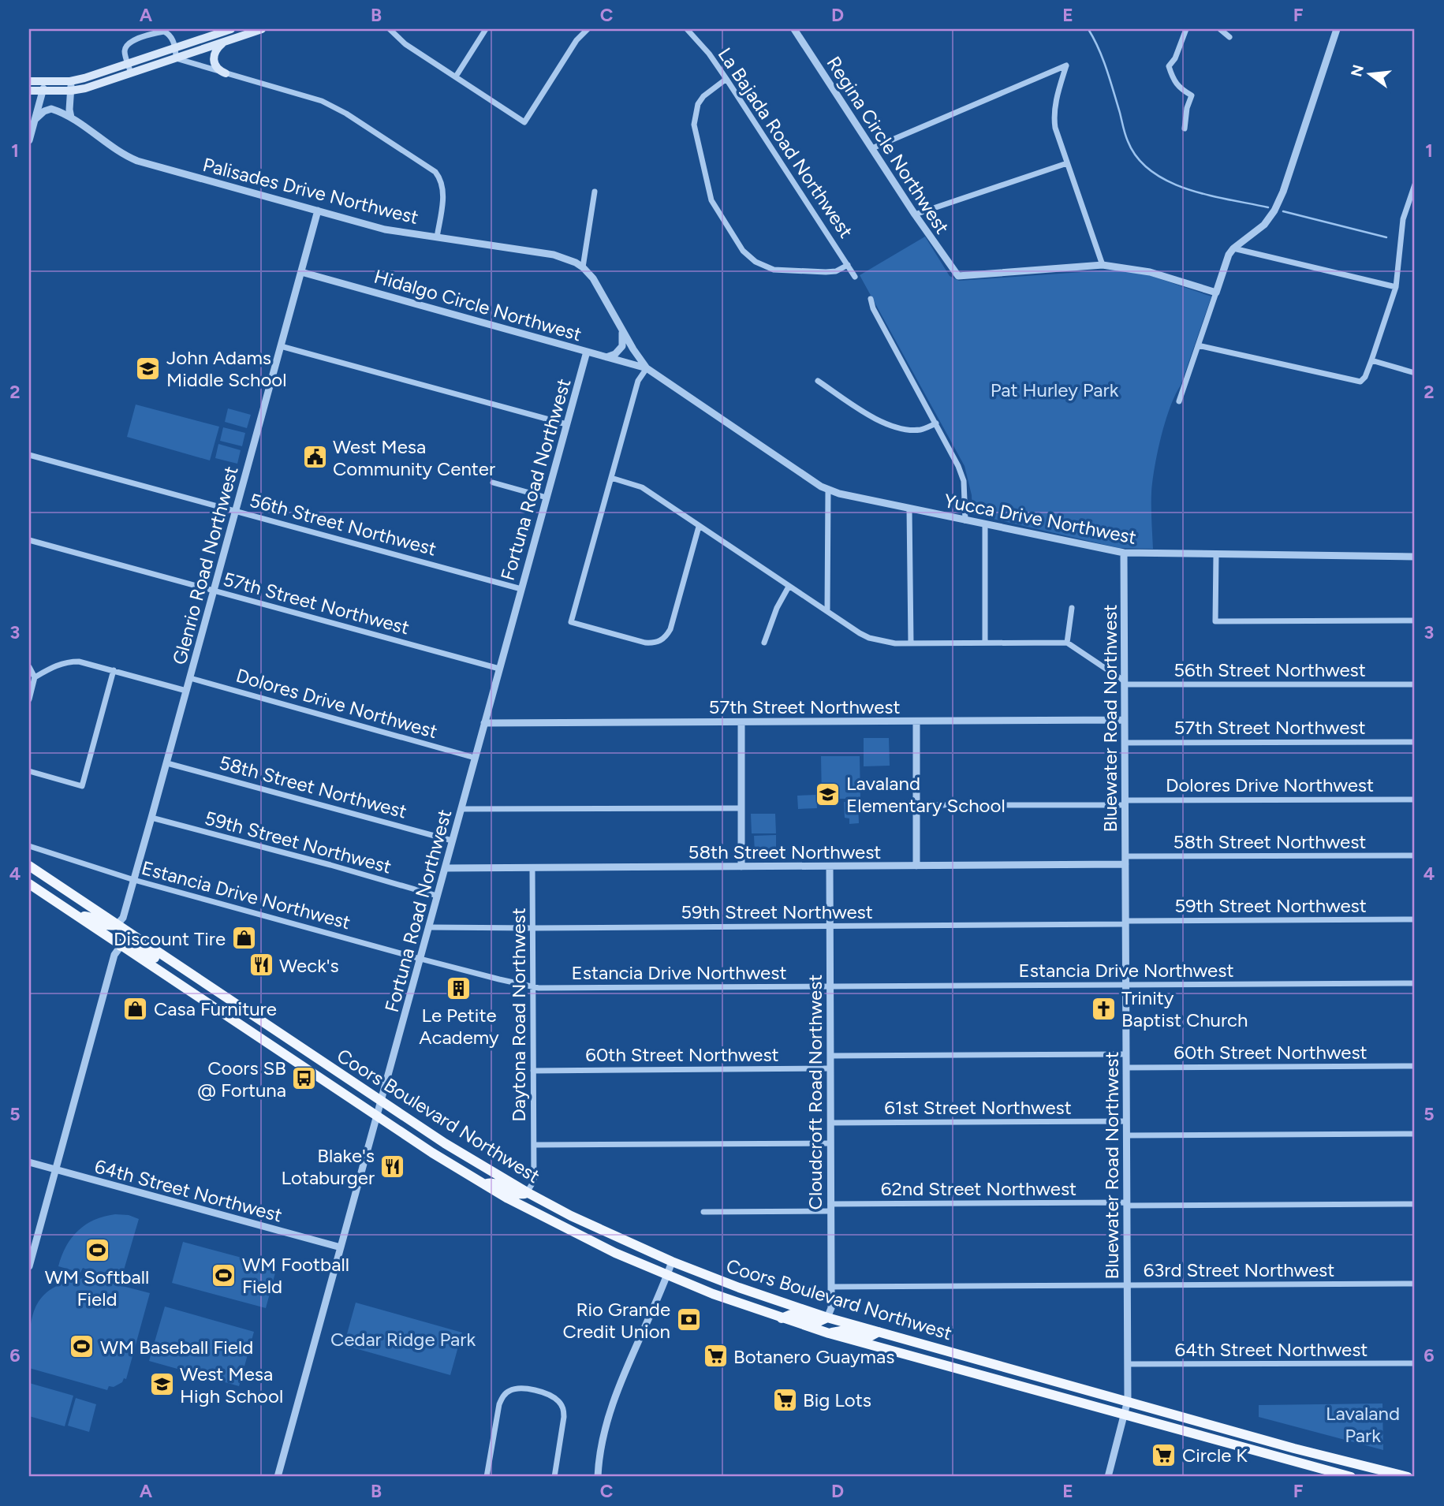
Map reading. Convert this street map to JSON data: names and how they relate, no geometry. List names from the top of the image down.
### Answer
{
  "streets": {
    "main road": ["Coors Boulevard Northwest"],
    "street": [
      "La Bajada Road Northwest",
      "Regina Circle Northwest",
      "Palisades Drive Northwest",
      "Hidalgo Circle Northwest",
      "Fortuna Road Northwest",
      "Yucca Drive Northwest",
      "56th Street Northwest",
      "Glenrio Road Northwest",
      "57th Street Northwest",
      "Dolores Drive Northwest",
      "Bluewater Road Northwest",
      "58th Street Northwest",
      "59th Street Northwest",
      "Estancia Drive Northwest",
      "Daytona Road Northwest",
      "60th Street Northwest",
      "Cloudcroft Road Northwest",
      "61st Street Northwest",
      "62nd Street Northwest",
      "64th Street Northwest",
      "63rd Street Northwest"
    ]
  },
  "crossings": [
    ["Palisades Drive Northwest", "Hidalgo Circle Northwest"],
    ["Palisades Drive Northwest", "Yucca Drive Northwest"],
    ["Palisades Drive Northwest", "Glenrio Road Northwest"],
    ["Hidalgo Circle Northwest", "Fortuna Road Northwest"],
    ["Hidalgo Circle Northwest", "Glenrio Road Northwest"],
    ["Fortuna Road Northwest", "56th Street Northwest"],
    ["Fortuna Road Northwest", "57th Street Northwest"],
    ["Fortuna Road Northwest", "Dolores Drive Northwest"],
    ["Fortuna Road Northwest", "58th Street Northwest"],
    ["Fortuna Road Northwest", "59th Street Northwest"],
    ["Fortuna Road Northwest", "Estancia Drive Northwest"],
    ["Fortuna Road Northwest", "Coors Boulevard Northwest"],
    ["Fortuna Road Northwest", "64th Street Northwest"],
    ["Yucca Drive Northwest", "Bluewater Road Northwest"],
    ["56th Street Northwest", "Glenrio Road Northwest"],
    ["56th Street Northwest", "Bluewater Road Northwest"],
    ["Glenrio Road Northwest", "57th Street Northwest"],
    ["Glenrio Road Northwest", "Dolores Drive Northwest"],
    ["Glenrio Road Northwest", "58th Street Northwest"],
    ["Glenrio Road Northwest", "59th Street Northwest"],
    ["Glenrio Road Northwest", "Estancia Drive Northwest"],
    ["Glenrio Road Northwest", "Coors Boulevard Northwest"],
    ["57th Street Northwest", "Bluewater Road Northwest"],
    ["Dolores Drive Northwest", "Bluewater Road Northwest"],
    ["Bluewater Road Northwest", "58th Street Northwest"],
    ["Bluewater Road Northwest", "59th Street Northwest"],
    ["Bluewater Road Northwest", "Estancia Drive Northwest"],
    ["Bluewater Road Northwest", "60th Street Northwest"],
    ["Bluewater Road Northwest", "61st Street Northwest"],
    ["Bluewater Road Northwest", "Coors Boulevard Northwest"],
    ["Bluewater Road Northwest", "62nd Street Northwest"],
    ["Bluewater Road Northwest", "64th Street Northwest"],
    ["Bluewater Road Northwest", "63rd Street Northwest"],
    ["58th Street Northwest", "Daytona Road Northwest"],
    ["58th Street Northwest", "Cloudcroft Road Northwest"],
    ["59th Street Northwest", "Daytona Road Northwest"],
    ["59th Street Northwest", "Cloudcroft Road Northwest"],
    ["Estancia Drive Northwest", "Daytona Road Northwest"],
    ["Estancia Drive Northwest", "Cloudcroft Road Northwest"],
    ["Daytona Road Northwest", "60th Street Northwest"],
    ["Daytona Road Northwest", "Coors Boulevard Northwest"],
    ["60th Street Northwest", "Cloudcroft Road Northwest"],
    ["Cloudcroft Road Northwest", "61st Street Northwest"],
    ["Cloudcroft Road Northwest", "Coors Boulevard Northwest"],
    ["Cloudcroft Road Northwest", "62nd Street Northwest"],
    ["Cloudcroft Road Northwest", "63rd Street Northwest"]
  ],
  "parks": ["Pat Hurley Park", "Cedar Ridge Park", "Lavaland Park"],
  "places": {
    "school or university": ["John Adams Middle School", "Lavaland Elementary School", "West Mesa High School"],
    "public building": ["West Mesa Community Center"],
    "shop": ["Discount Tire", "Casa Furniture"],
    "restaurant": ["Weck's", "Blake's Lotaburger"],
    "building": ["Le Petite Academy"],
    "church": ["Trinity Baptist Church"],
    "bus stop": ["Coors SB @ Fortuna"],
    "sports": ["WM Softball Field", "WM Football Field", "WM Baseball Field"],
    "bank": ["Rio Grande Credit Union"],
    "supermarket": ["Botanero Guaymas", "Big Lots", "Circle K"]
  },
  "north": "left",
  "grid": {
    "columns": [
      "A",
      "B",
      "C",
      "D",
      "E",
      "F"
    ],
    "rows": [
      "1",
      "2",
      "3",
      "4",
      "5",
      "6"
    ]
  }
}
